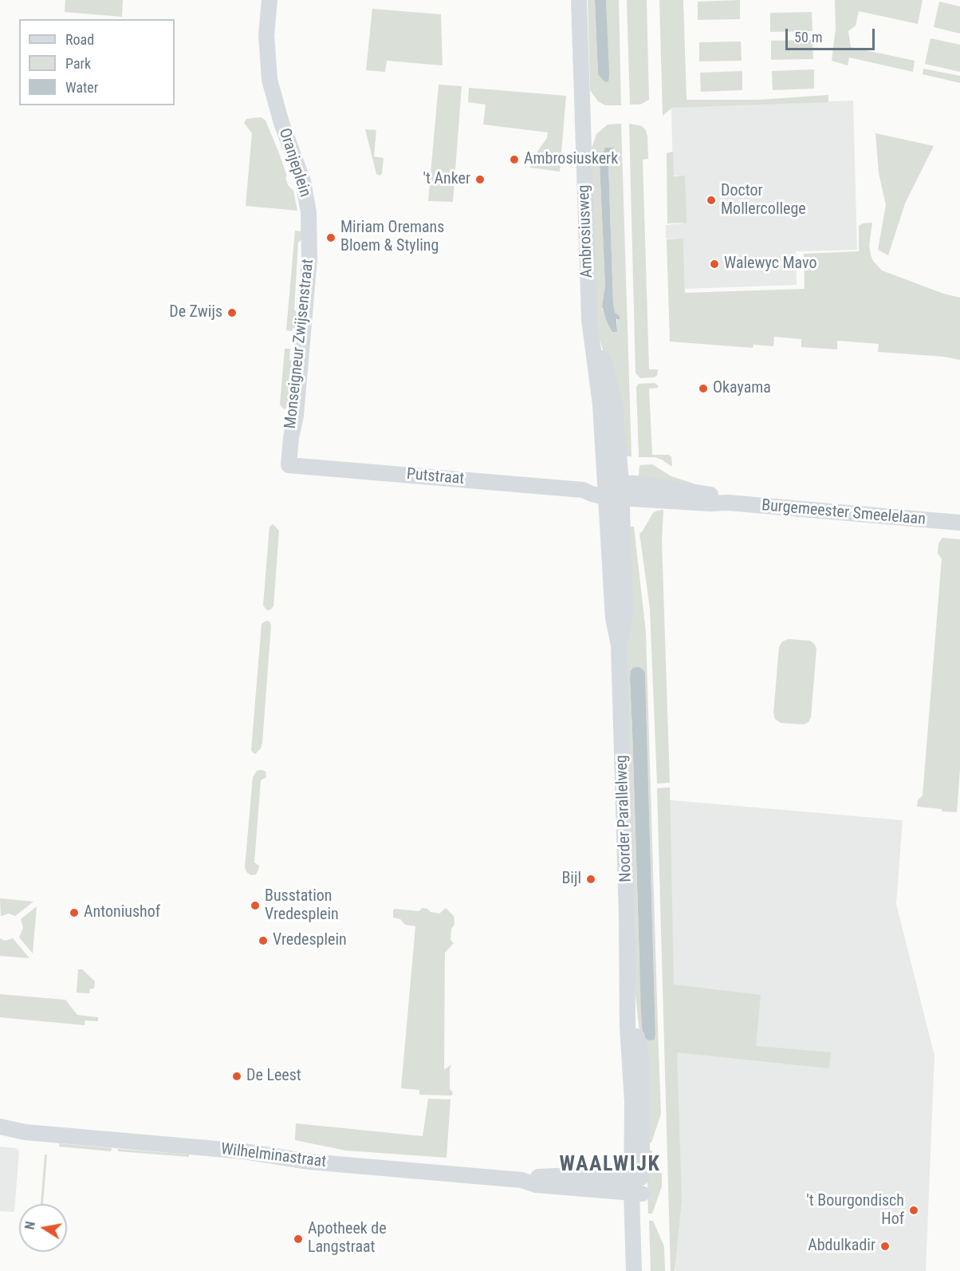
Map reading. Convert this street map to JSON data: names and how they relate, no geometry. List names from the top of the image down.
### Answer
{
  "streets": {
    "main road": [
      "Oranjeplein",
      "Ambrosiusweg",
      "Monseigneur Zwijsenstraat",
      "Putstraat",
      "Burgemeester Smeelelaan",
      "Noorder Parallelweg",
      "Wilhelminastraat"
    ]
  },
  "crossings": [
    ["Oranjeplein", "Monseigneur Zwijsenstraat"],
    ["Ambrosiusweg", "Putstraat"],
    ["Ambrosiusweg", "Burgemeester Smeelelaan"],
    ["Ambrosiusweg", "Noorder Parallelweg"],
    ["Monseigneur Zwijsenstraat", "Putstraat"],
    ["Putstraat", "Noorder Parallelweg"],
    ["Burgemeester Smeelelaan", "Noorder Parallelweg"],
    ["Noorder Parallelweg", "Wilhelminastraat"]
  ],
  "districts": ["WAALWIJK"],
  "places": [
    "Ambrosiuskerk",
    "'t Anker",
    "Doctor Mollercollege",
    "Miriam Oremans Bloem & Styling",
    "Walewyc Mavo",
    "De Zwijs",
    "Okayama",
    "Bijl",
    "Busstation Vredesplein",
    "Antoniushof",
    "Vredesplein",
    "De Leest",
    "'t Bourgondisch Hof",
    "Apotheek de Langstraat",
    "Abdulkadir"
  ],
  "legend": ["Road", "Park", "Water"],
  "scale_bar": "50 m",
  "north": "left"
}
